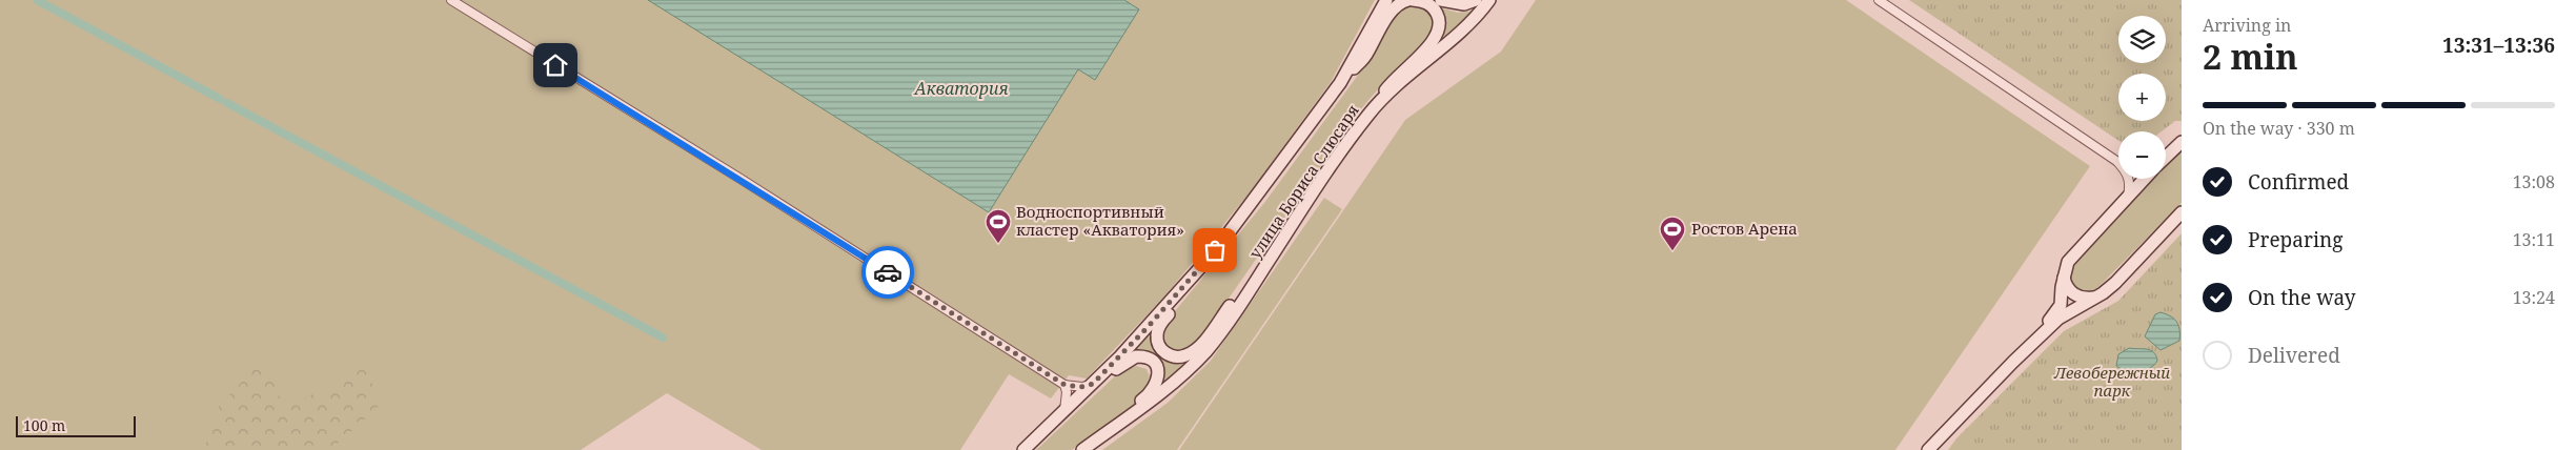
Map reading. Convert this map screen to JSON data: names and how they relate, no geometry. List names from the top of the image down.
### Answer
{
  "streets": {
    "main road": ["улица Бориса Слюсаря"]
  },
  "water": ["Акватория"],
  "parks": ["Левобережный парк"],
  "places": {
    "sports": ["Водноспортивный кластер «Акватория»", "Ростов Арена"]
  },
  "scale_bar": "100 m",
  "page": {
    "heading": ["2 min", "Arriving in", "13:31–13:36"],
    "map_buttons": ["+", "−"],
    "bar": "On the way · 330 m",
    "list": [
      ["Confirmed", "13:08"],
      ["Preparing", "13:11"],
      ["On the way", "13:24"],
      "Delivered"
    ],
    "scale": "100 m"
  }
}
